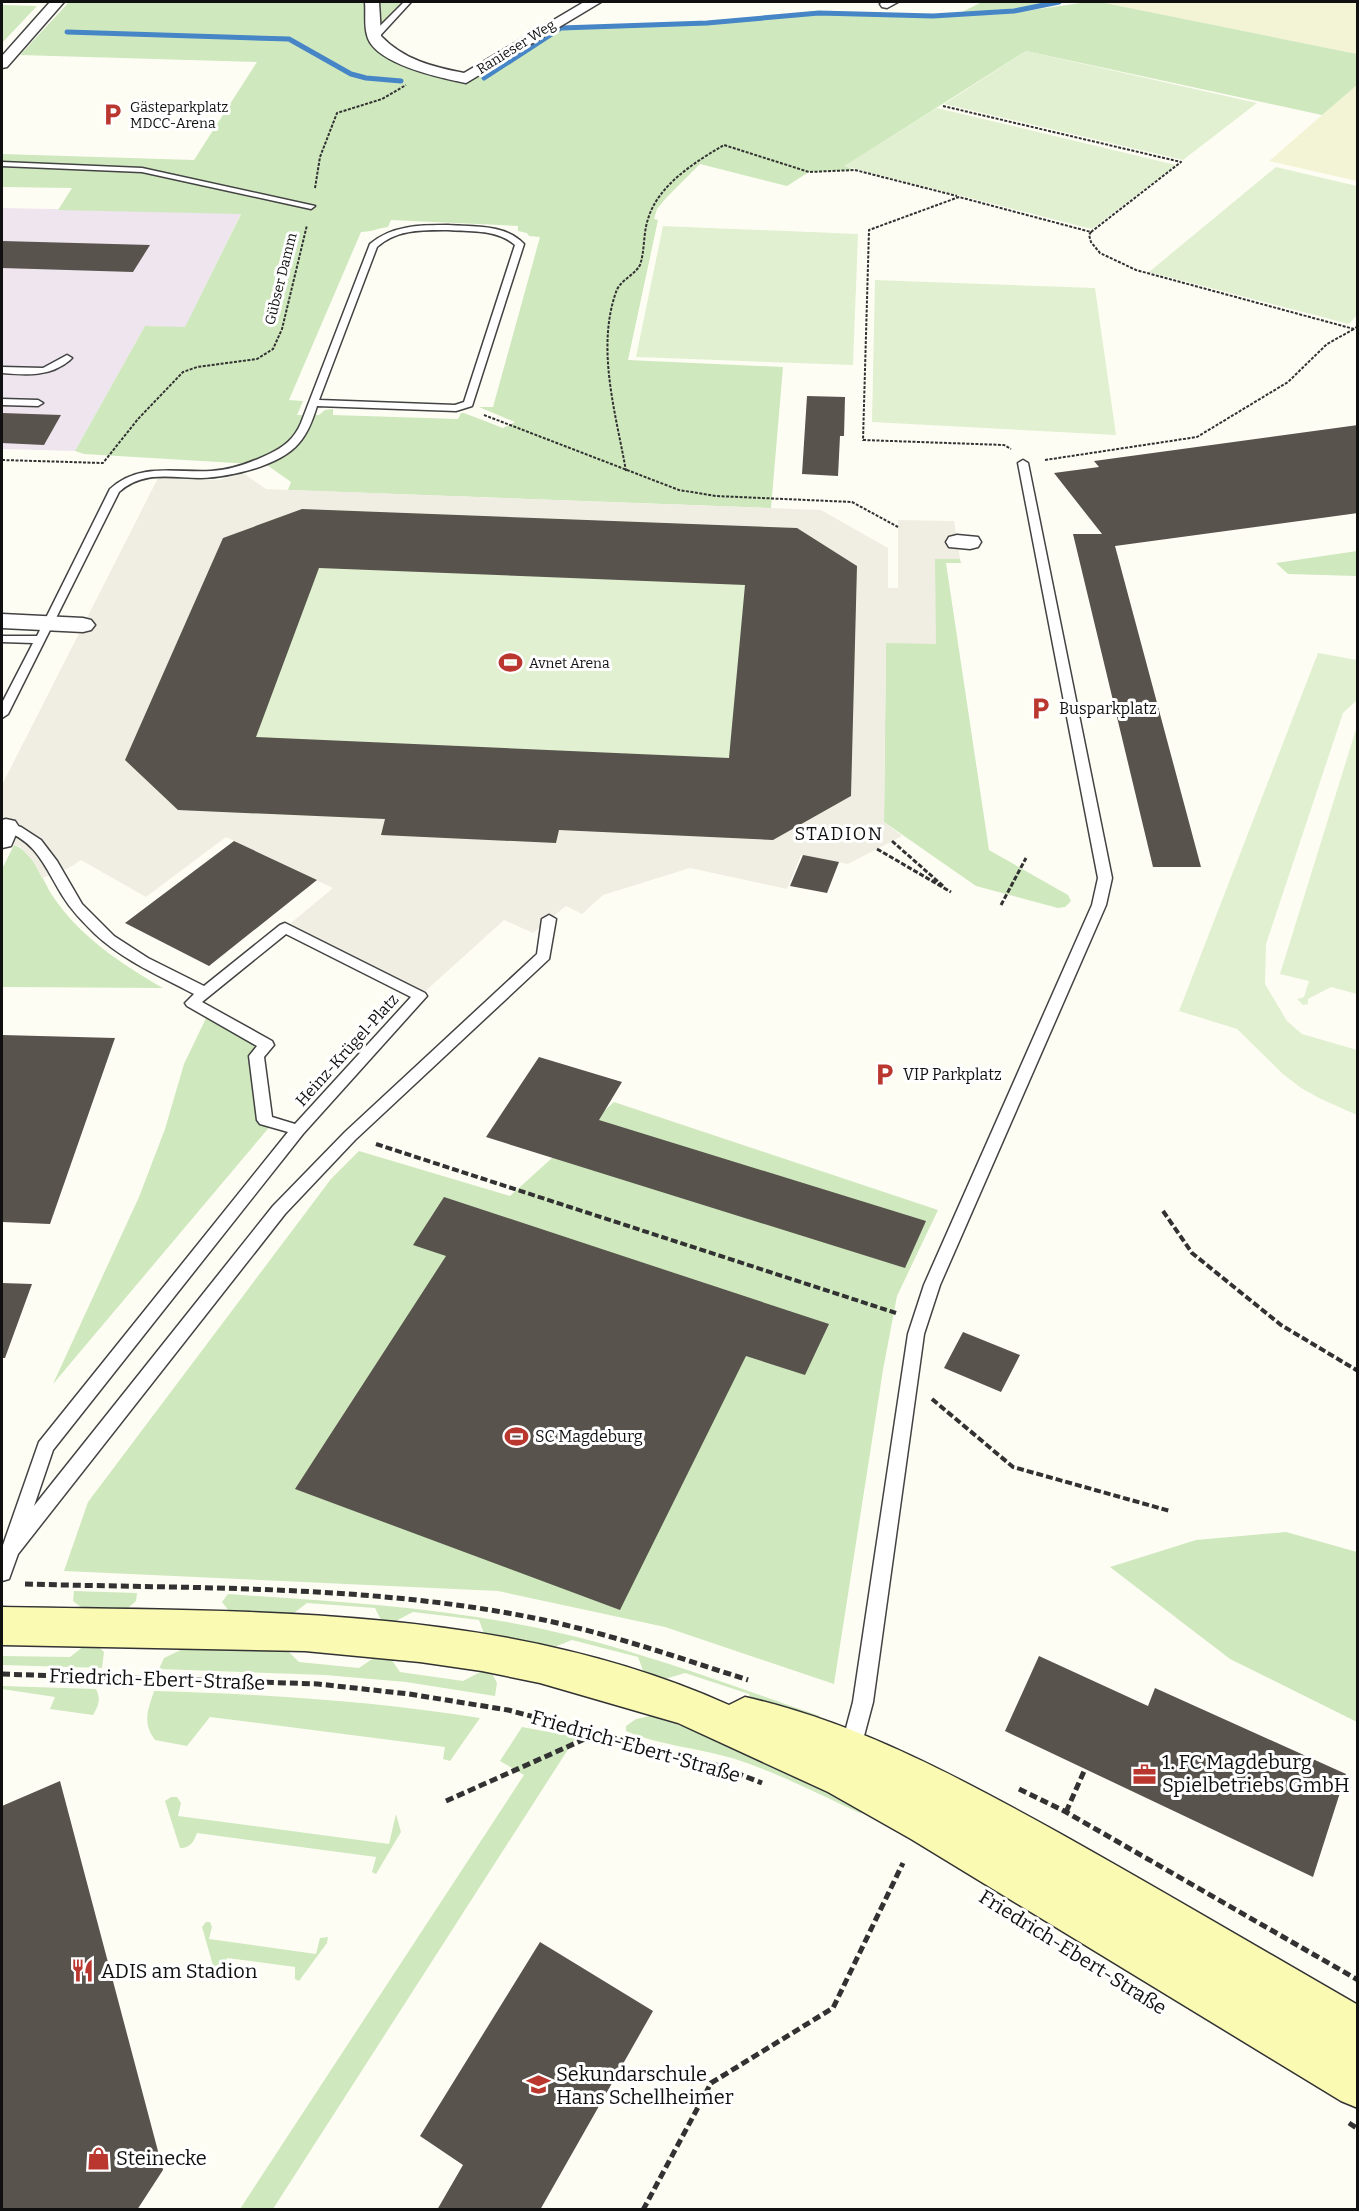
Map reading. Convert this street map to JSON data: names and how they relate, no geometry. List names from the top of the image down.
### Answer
{
  "streets": {
    "street": ["Ranieser Weg", "Friedrich-Ebert-Straße"],
    "lane": ["Heinz-Krügel-Platz"],
    "path": ["Gübser Damm"]
  },
  "crossings": [
    ["Ranieser Weg", "Gübser Damm"]
  ],
  "districts": ["STADION"],
  "places": {
    "parking": ["Gästeparkplatz MDCC-Arena", "Busparkplatz", "VIP Parkplatz"],
    "sports": ["Avnet Arena", "SC Magdeburg"],
    "office": ["1. FC Magdeburg Spielbetriebs GmbH"],
    "restaurant": ["ADIS am Stadion"],
    "school or university": ["Sekundarschule Hans Schellheimer"],
    "shop": ["Steinecke"]
  }
}
